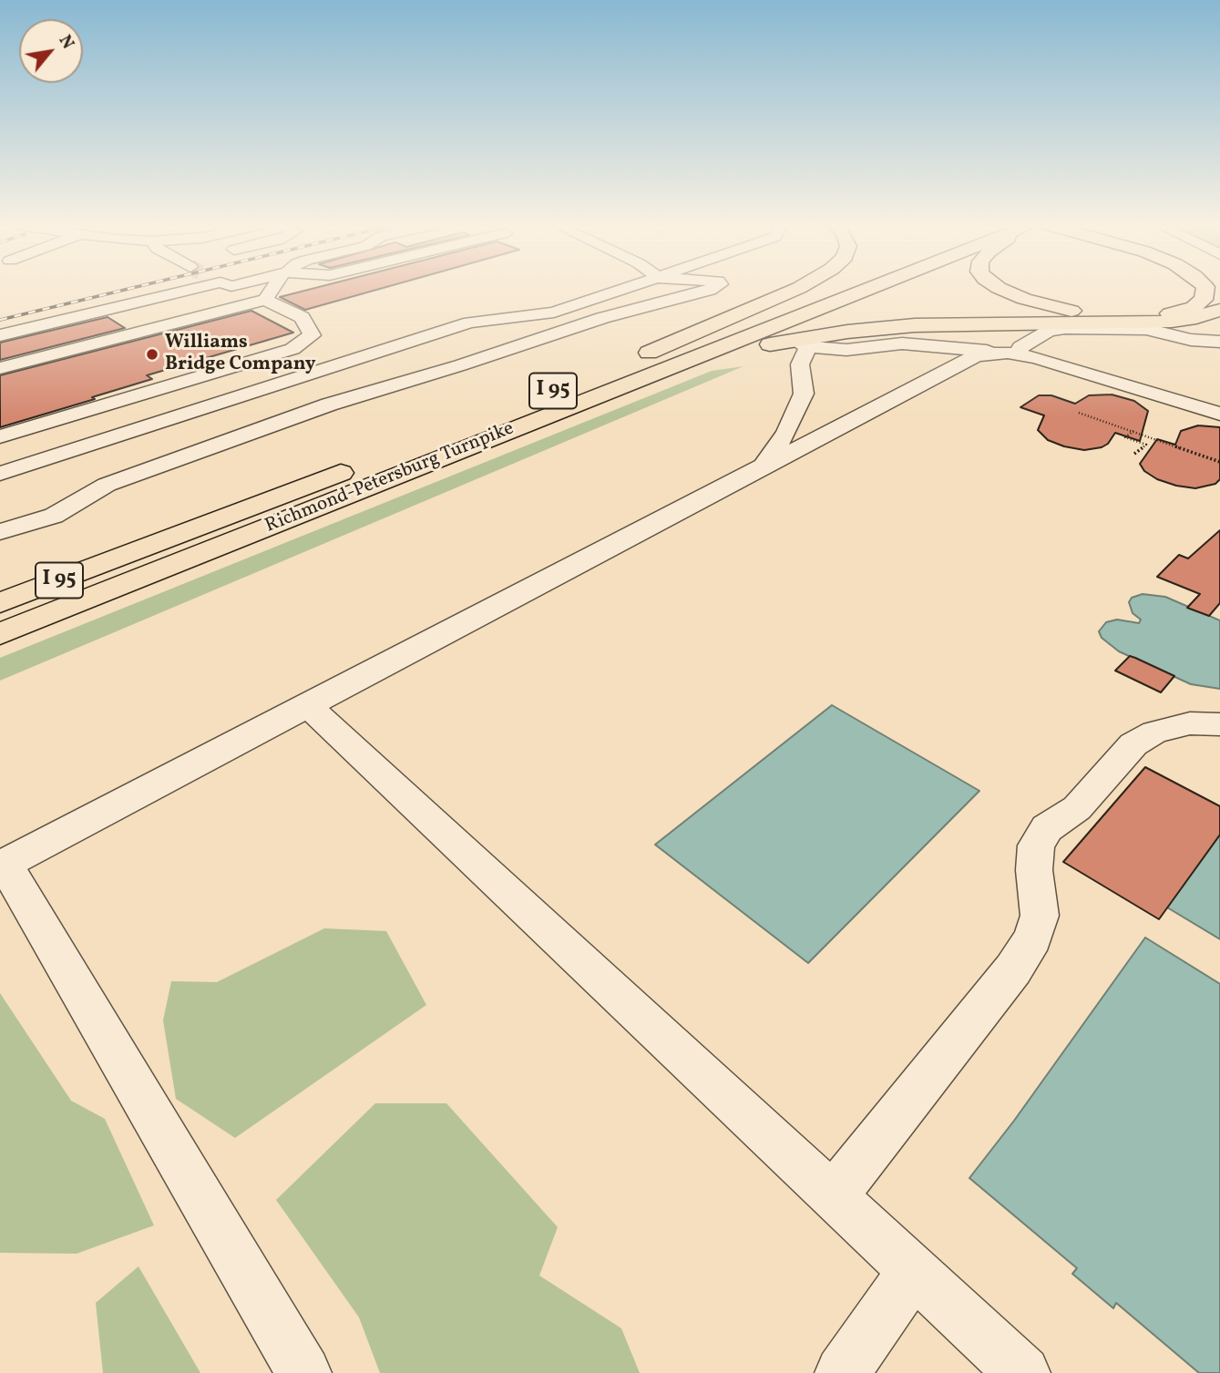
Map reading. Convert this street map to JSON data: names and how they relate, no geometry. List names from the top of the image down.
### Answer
{
  "streets": {
    "highway": ["I 95", "Richmond-Petersburg Turnpike"]
  },
  "places": ["Williams Bridge Company"],
  "north": "top right"
}
